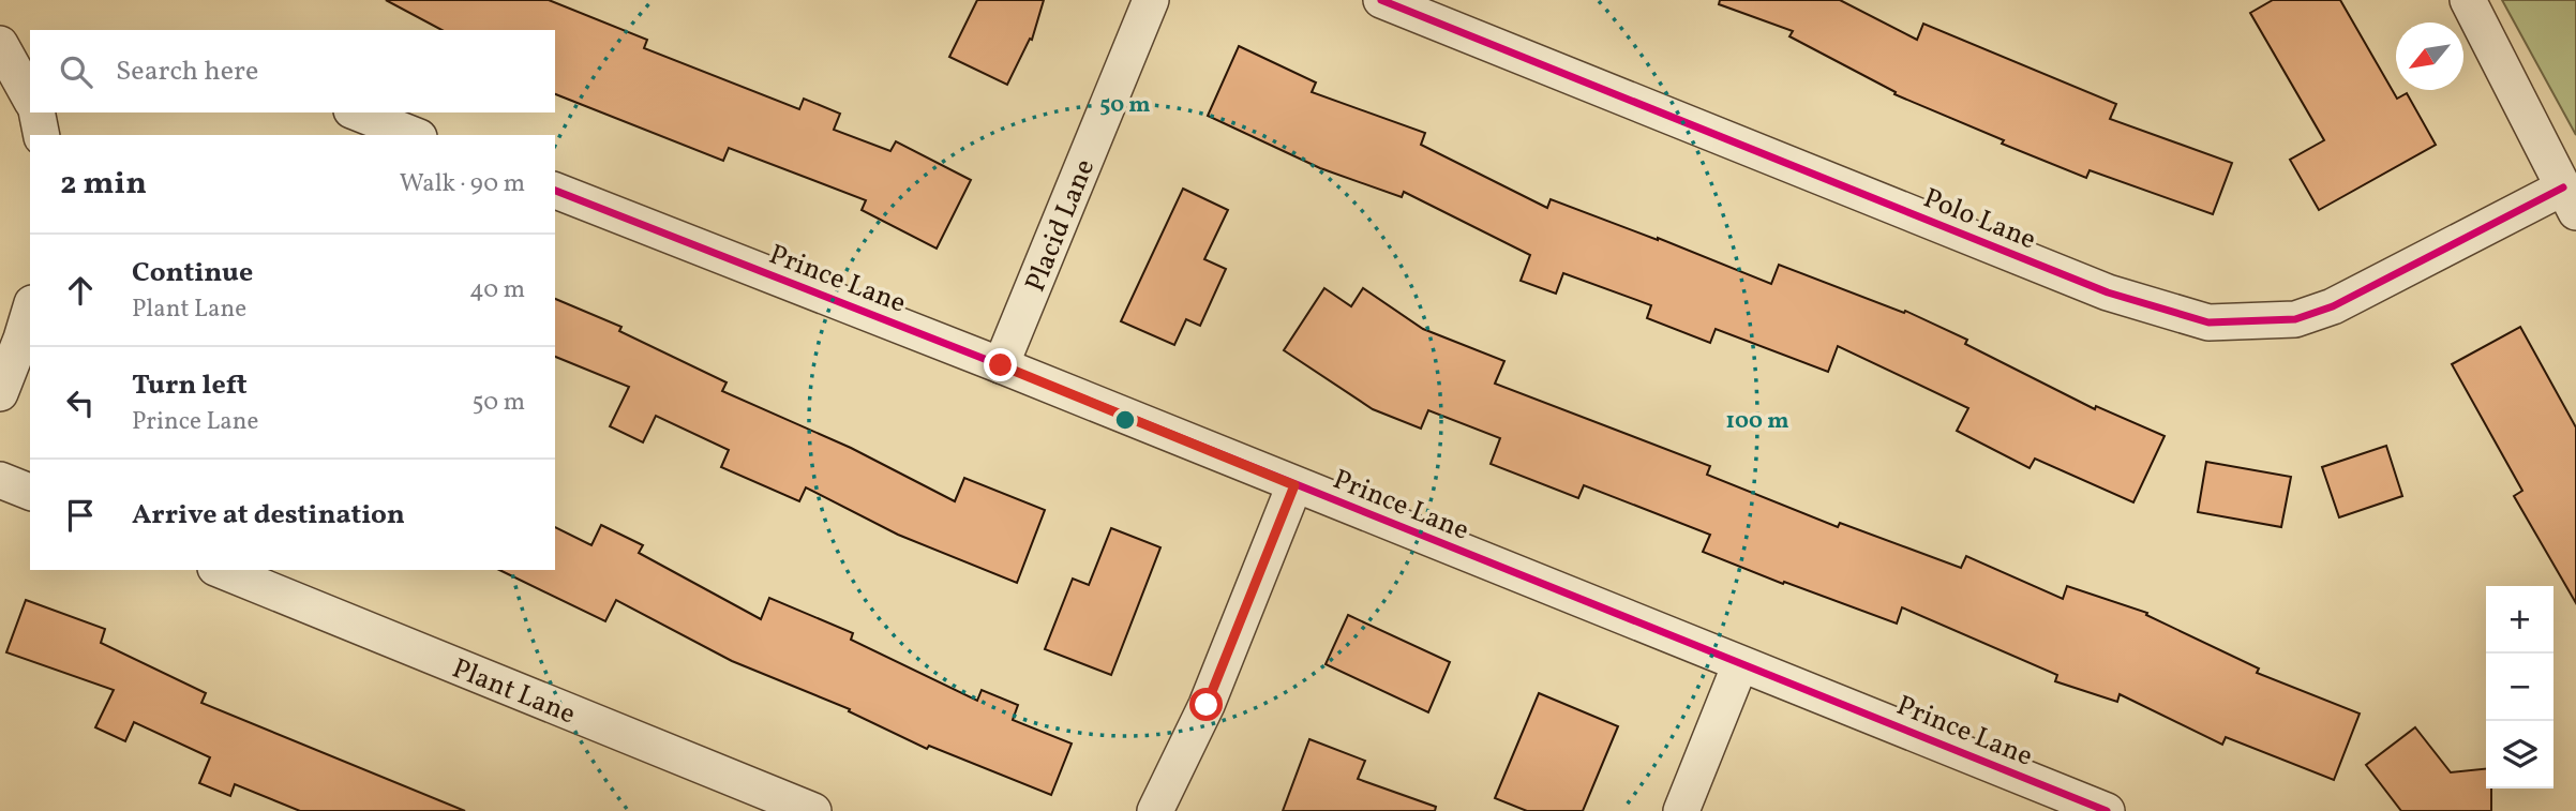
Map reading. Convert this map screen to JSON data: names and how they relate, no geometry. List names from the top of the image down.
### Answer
{
  "streets": {
    "street": [
      "Polo Lane",
      "Placid Lane",
      "Prince Lane",
      "Plant Lane"
    ]
  },
  "crossings": [
    ["Placid Lane", "Prince Lane"]
  ],
  "north": "bottom left",
  "page": {
    "search": "Search here",
    "heading": ["2 min", "Walk · 90 m"],
    "list": [
      ["Continue", "Plant Lane", "40 m"],
      ["Turn left", "Prince Lane", "50 m"],
      "Arrive at destination"
    ],
    "map_buttons": ["+", "−"]
  },
  "rings": ["50 m", "100 m"]
}
